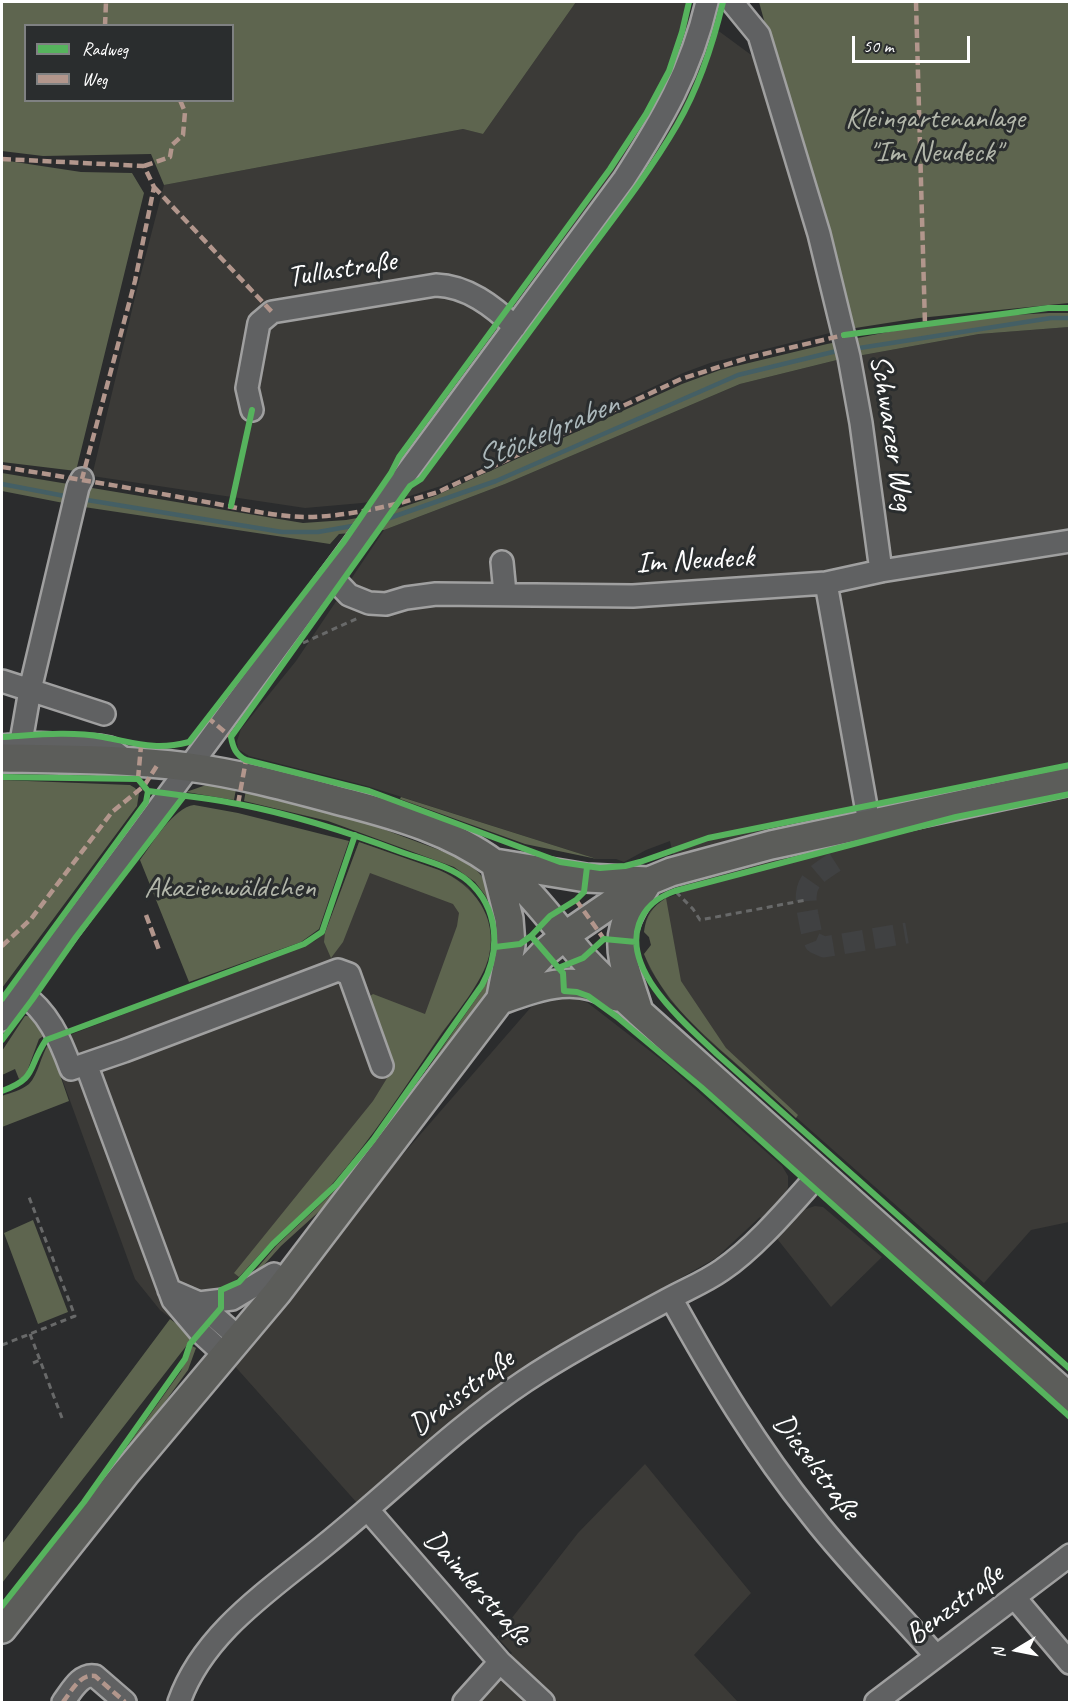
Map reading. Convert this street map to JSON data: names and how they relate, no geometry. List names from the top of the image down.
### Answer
{
  "streets": {
    "street": [
      "Tullastraße",
      "Schwarzer Weg",
      "Im Neudeck",
      "Draisstraße",
      "Dieselstraße",
      "Daimlerstraße",
      "Benzstraße"
    ]
  },
  "crossings": [
    ["Schwarzer Weg", "Im Neudeck"],
    ["Draisstraße", "Dieselstraße"],
    ["Draisstraße", "Daimlerstraße"],
    ["Dieselstraße", "Benzstraße"]
  ],
  "water": ["Stöckelgraben"],
  "parks": ["Kleingartenanlage \"Im Neudeck\"", "Akazienwäldchen"],
  "legend": ["Radweg", "Weg"],
  "scale_bar": "50 m",
  "north": "left"
}
